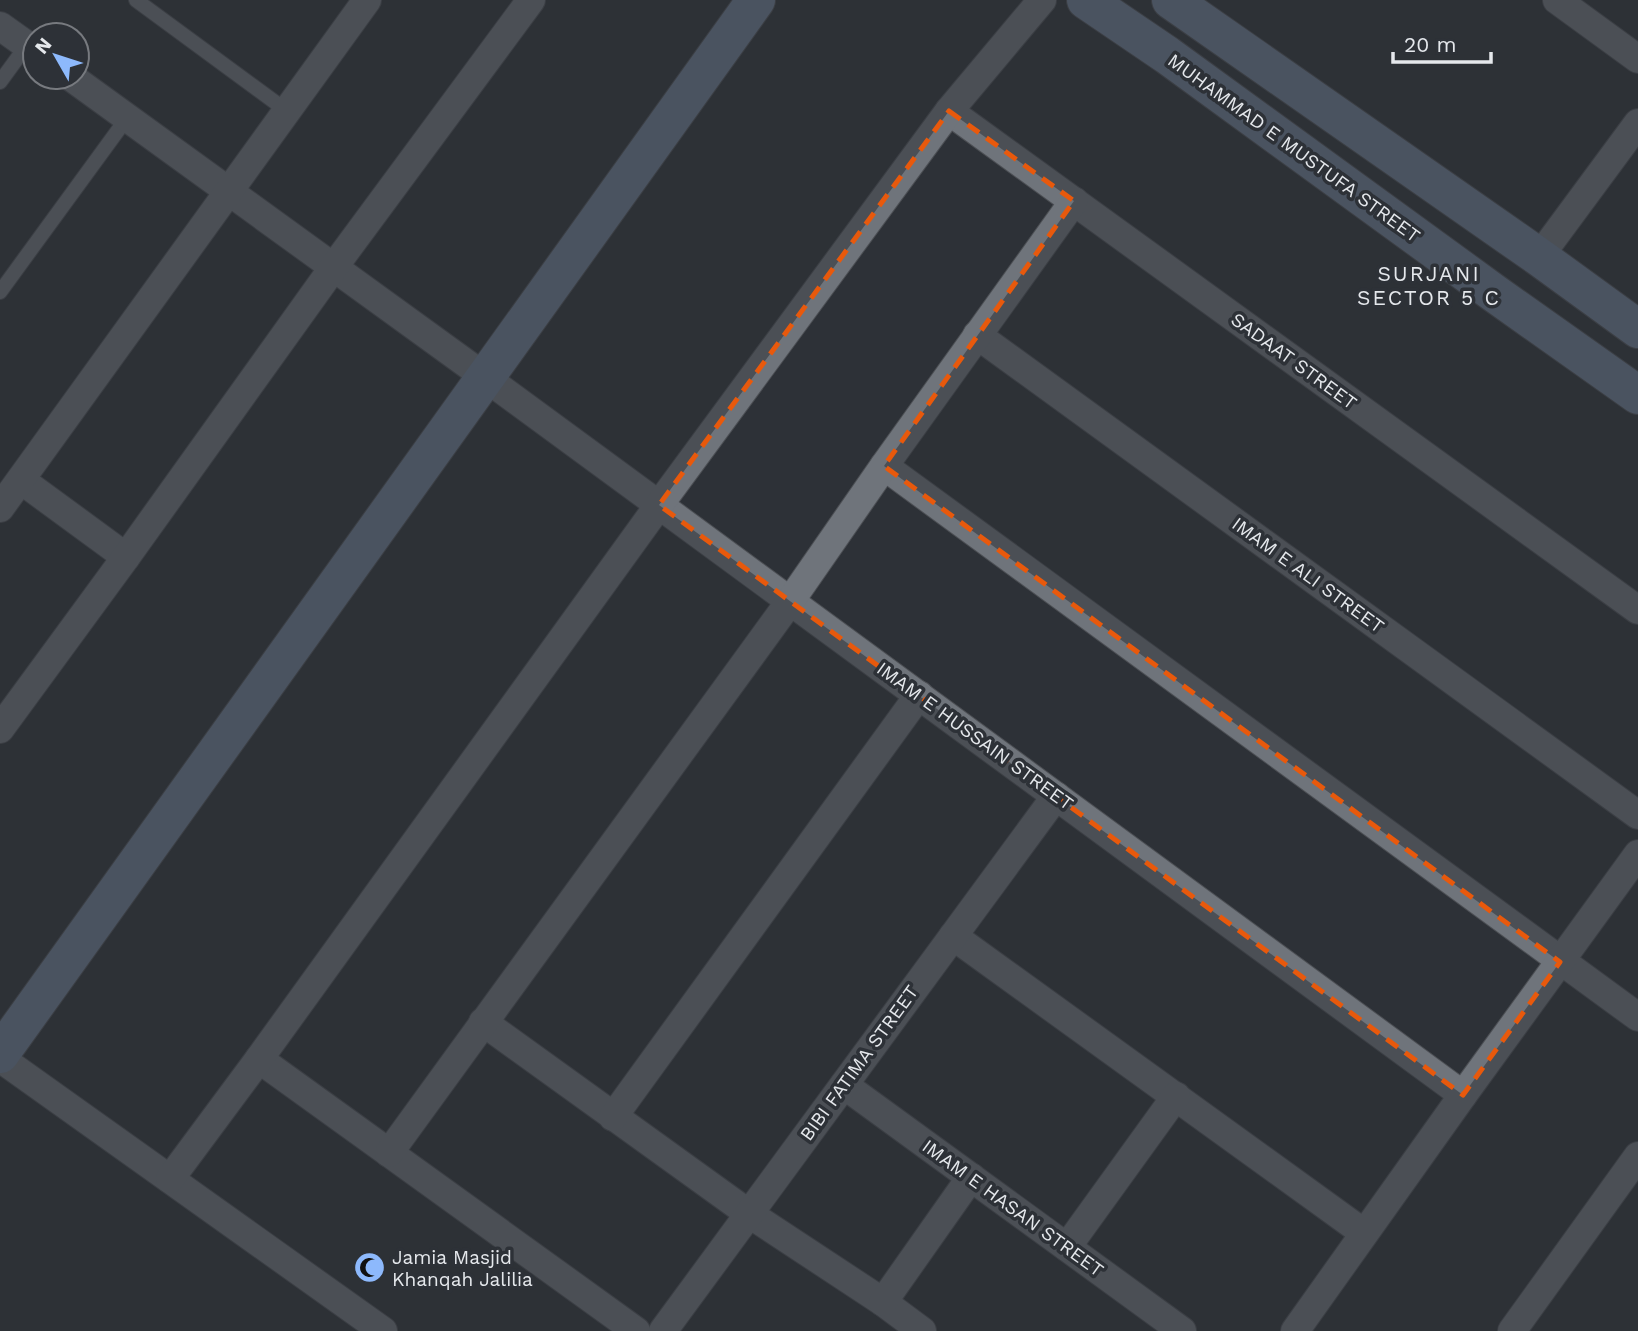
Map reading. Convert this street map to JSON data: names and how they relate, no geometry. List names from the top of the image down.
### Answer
{
  "streets": {
    "street": [
      "MUHAMMAD E MUSTUFA STREET",
      "SADAAT STREET",
      "IMAM E ALI STREET",
      "IMAM E HUSSAIN STREET",
      "BIBI FATIMA STREET",
      "IMAM E HASAN STREET"
    ]
  },
  "crossings": [
    ["IMAM E HUSSAIN STREET", "BIBI FATIMA STREET"],
    ["BIBI FATIMA STREET", "IMAM E HASAN STREET"]
  ],
  "districts": ["SURJANI SECTOR 5 C"],
  "places": {
    "mosque": ["Jamia Masjid Khanqah Jalilia"]
  },
  "scale_bar": "20 m",
  "north": "top left"
}
